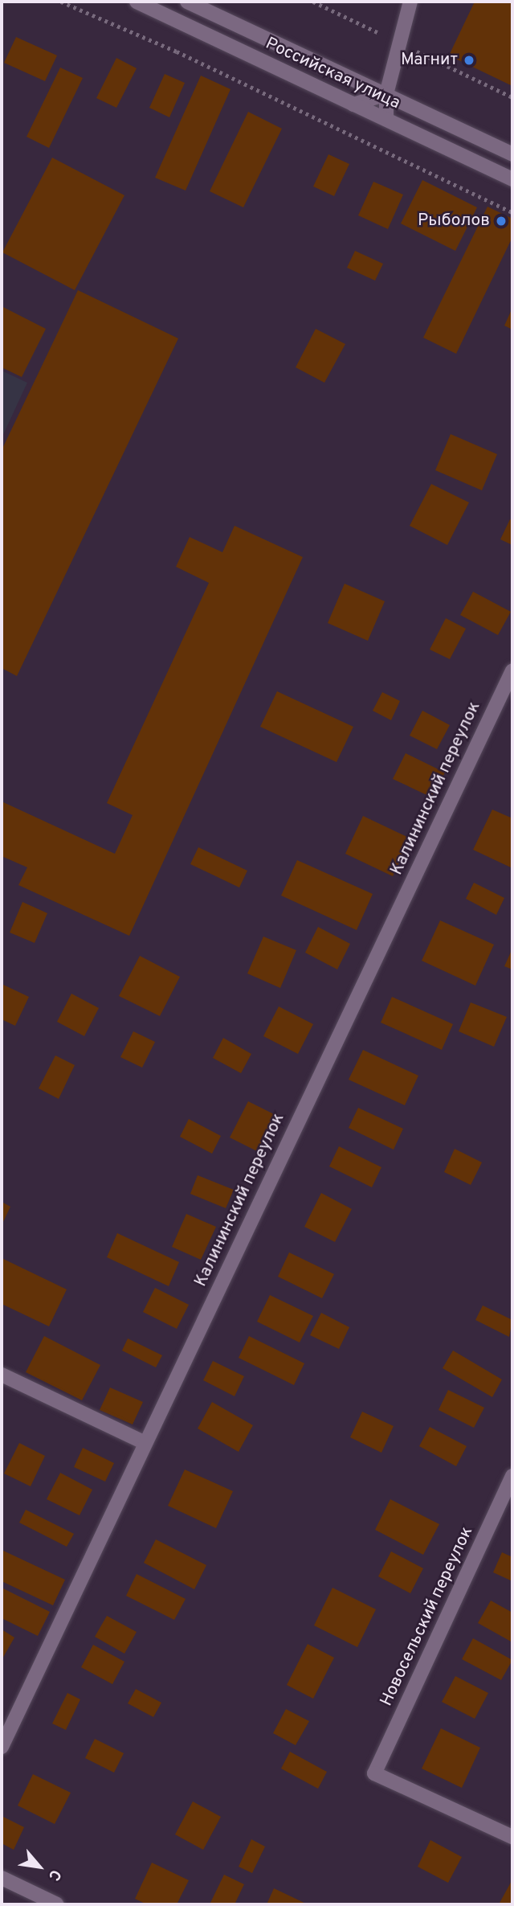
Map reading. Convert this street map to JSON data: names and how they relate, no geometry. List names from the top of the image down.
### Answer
{
  "streets": {
    "street": ["Российская улица", "Калининский переулок", "Новосельский переулок"]
  },
  "places": ["Магнит", "Рыболов"],
  "north": "bottom right"
}
